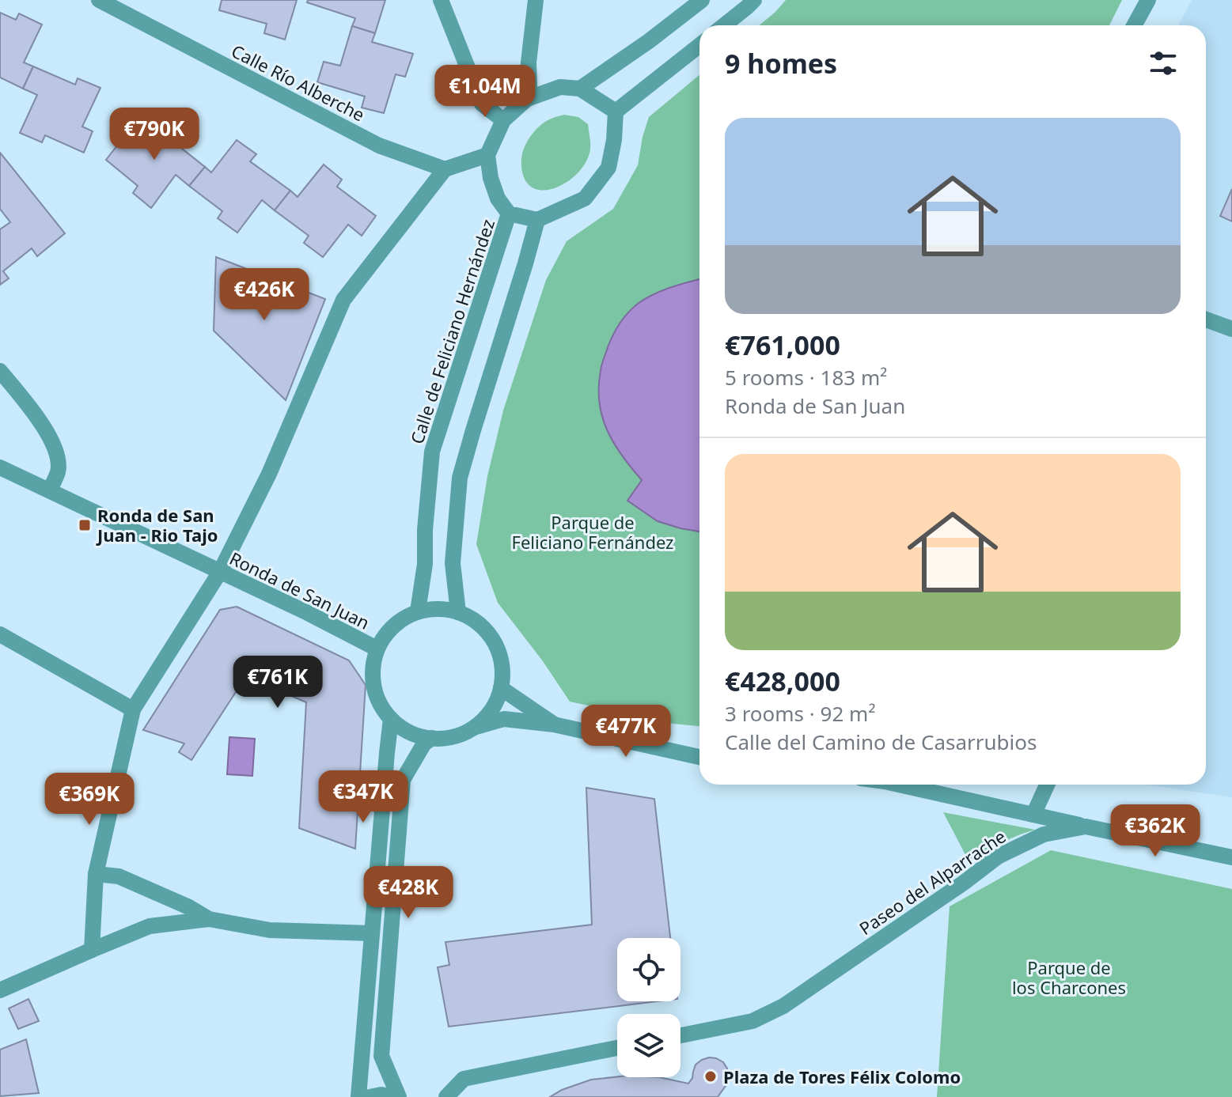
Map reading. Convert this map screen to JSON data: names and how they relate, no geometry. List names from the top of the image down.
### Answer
{
  "streets": {
    "street": [
      "Calle Río Alberche",
      "Calle de Feliciano Hernández",
      "Ronda de San Juan",
      "Paseo del Alparrache"
    ]
  },
  "crossings": [
    ["Calle de Feliciano Hernández", "Ronda de San Juan"]
  ],
  "parks": ["Parque de Feliciano Fernández", "Parque de los Charcones"],
  "places": {
    "transit": ["Ronda de San Juan - Rio Tajo"],
    "other": ["Plaza de Tores Félix Colomo"]
  },
  "page": {
    "heading": "9 homes",
    "price": [
      "€1.04M",
      "€790K",
      "€426K",
      "€761K",
      "€477K",
      "€347K",
      "€369K",
      "€362K",
      "€428K"
    ],
    "list": [
      {
        "name": "€761,000",
        "note": "5 rooms · 183 m² · Ronda de San Juan"
      },
      {
        "name": "€428,000",
        "note": "3 rooms · 92 m² · Calle del Camino de Casarrubios"
      }
    ]
  }
}
